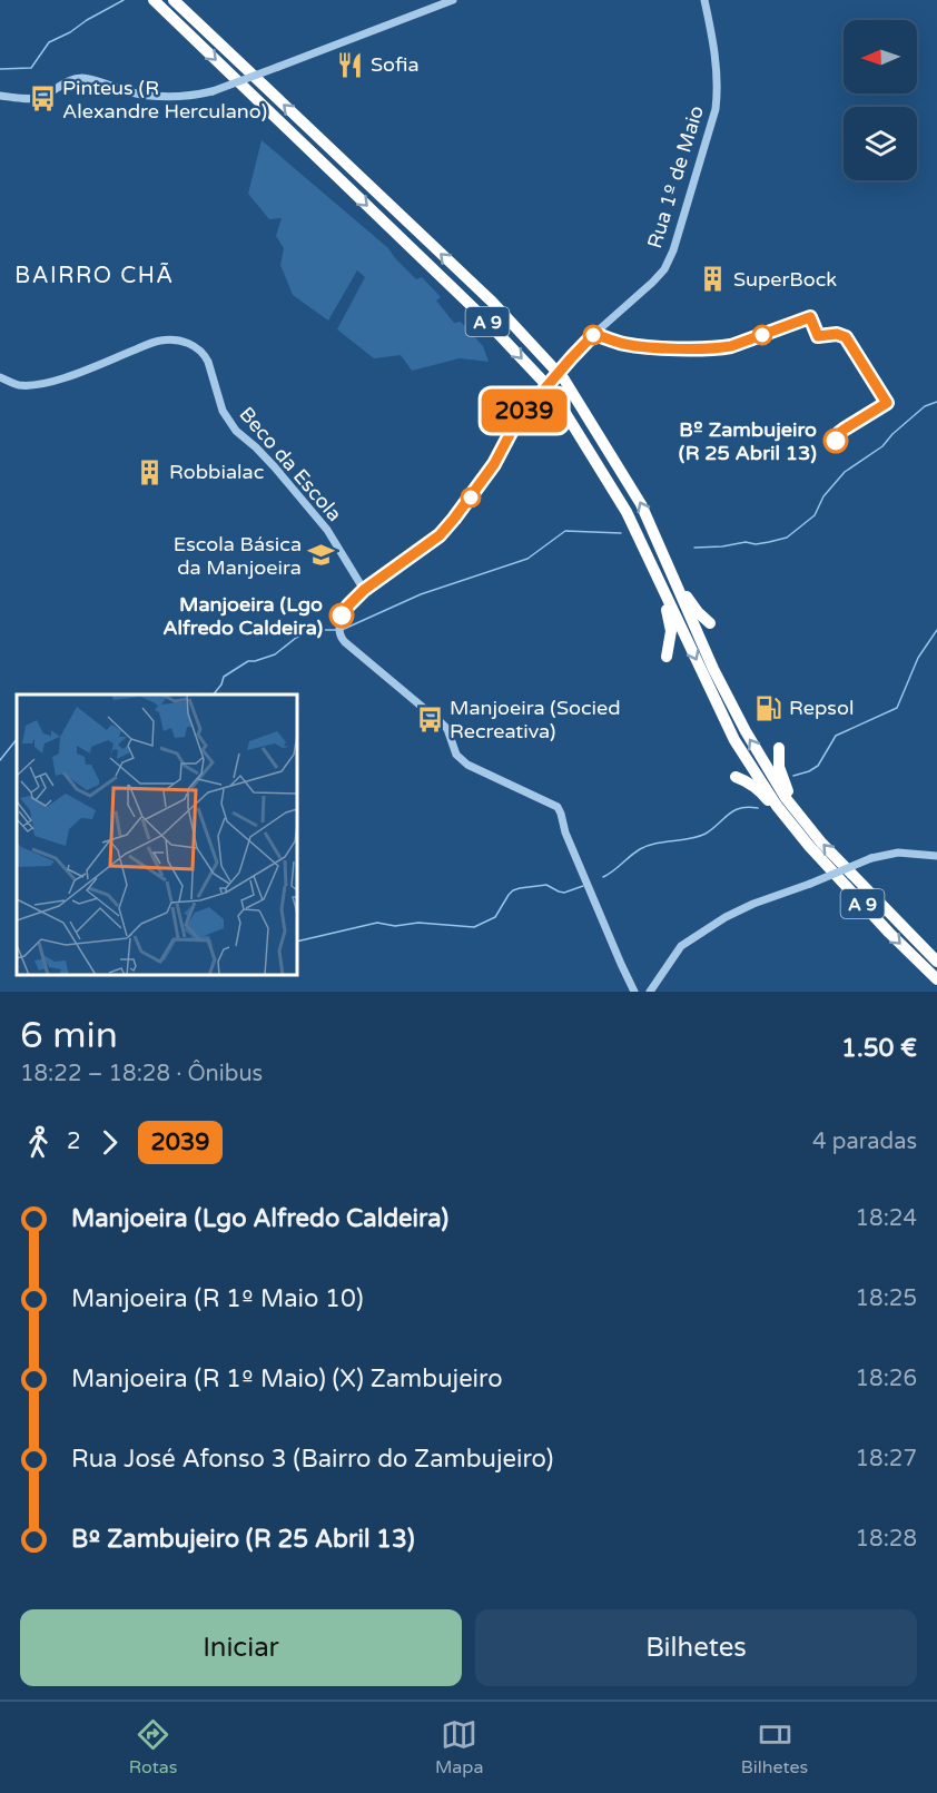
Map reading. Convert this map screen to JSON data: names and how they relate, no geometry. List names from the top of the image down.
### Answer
{
  "streets": {
    "highway": ["A 9"],
    "street": ["Rua 1º de Maio", "Beco da Escola"]
  },
  "crossings": [
    ["Rua 1º de Maio", "Beco da Escola"]
  ],
  "districts": ["BAIRRO CHÃ"],
  "places": {
    "restaurant": ["Sofia"],
    "bus stop": ["Pinteus (R Alexandre Herculano)", "Manjoeira (Socied Recreativa)"],
    "building": ["SuperBock", "Robbialac"],
    "other": ["Bº Zambujeiro (R 25 Abril 13)", "Manjoeira (Lgo Alfredo Caldeira)"],
    "school or university": ["Escola Básica da Manjoeira"],
    "fuel station": ["Repsol"]
  },
  "lines": ["bus line 2039"],
  "north": "left",
  "page": {
    "on_map": "2039",
    "heading": ["6 min", "18:22 – 18:28 · Ônibus", "1.50 €"],
    "legs": ["2", "2039", "4 paradas"],
    "list": [
      {
        "name": "Manjoeira (Lgo Alfredo Caldeira)",
        "value": "18:24"
      },
      {
        "name": "Manjoeira (R 1º Maio 10)",
        "value": "18:25"
      },
      {
        "name": "Manjoeira (R 1º Maio) (X) Zambujeiro",
        "value": "18:26"
      },
      {
        "name": "Rua José Afonso 3 (Bairro do Zambujeiro)",
        "value": "18:27"
      },
      {
        "name": "Bº Zambujeiro (R 25 Abril 13)",
        "value": "18:28"
      }
    ],
    "buttons": ["Iniciar", "Bilhetes"],
    "tabs": ["Rotas", "Mapa", "Bilhetes"]
  }
}
